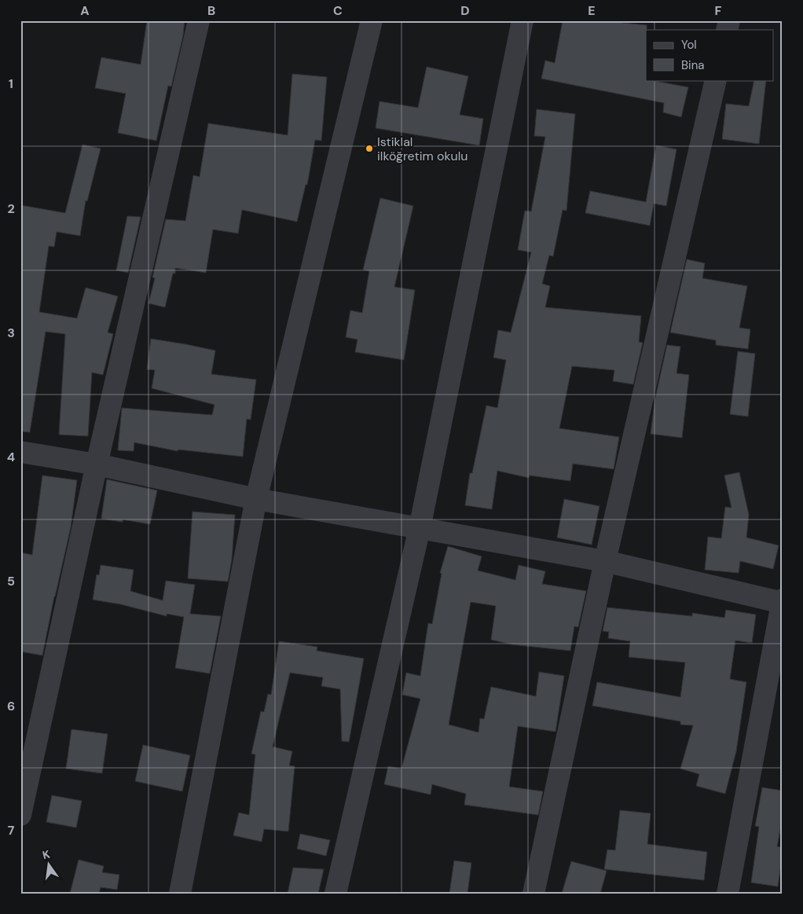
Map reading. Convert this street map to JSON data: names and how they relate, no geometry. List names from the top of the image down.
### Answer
{
  "places": ["Istiklal ilköğretim okulu"],
  "legend": ["Yol", "Bina"],
  "north": "top",
  "grid": {
    "columns": [
      "A",
      "B",
      "C",
      "D",
      "E",
      "F"
    ],
    "rows": [
      "1",
      "2",
      "3",
      "4",
      "5",
      "6",
      "7"
    ]
  }
}
